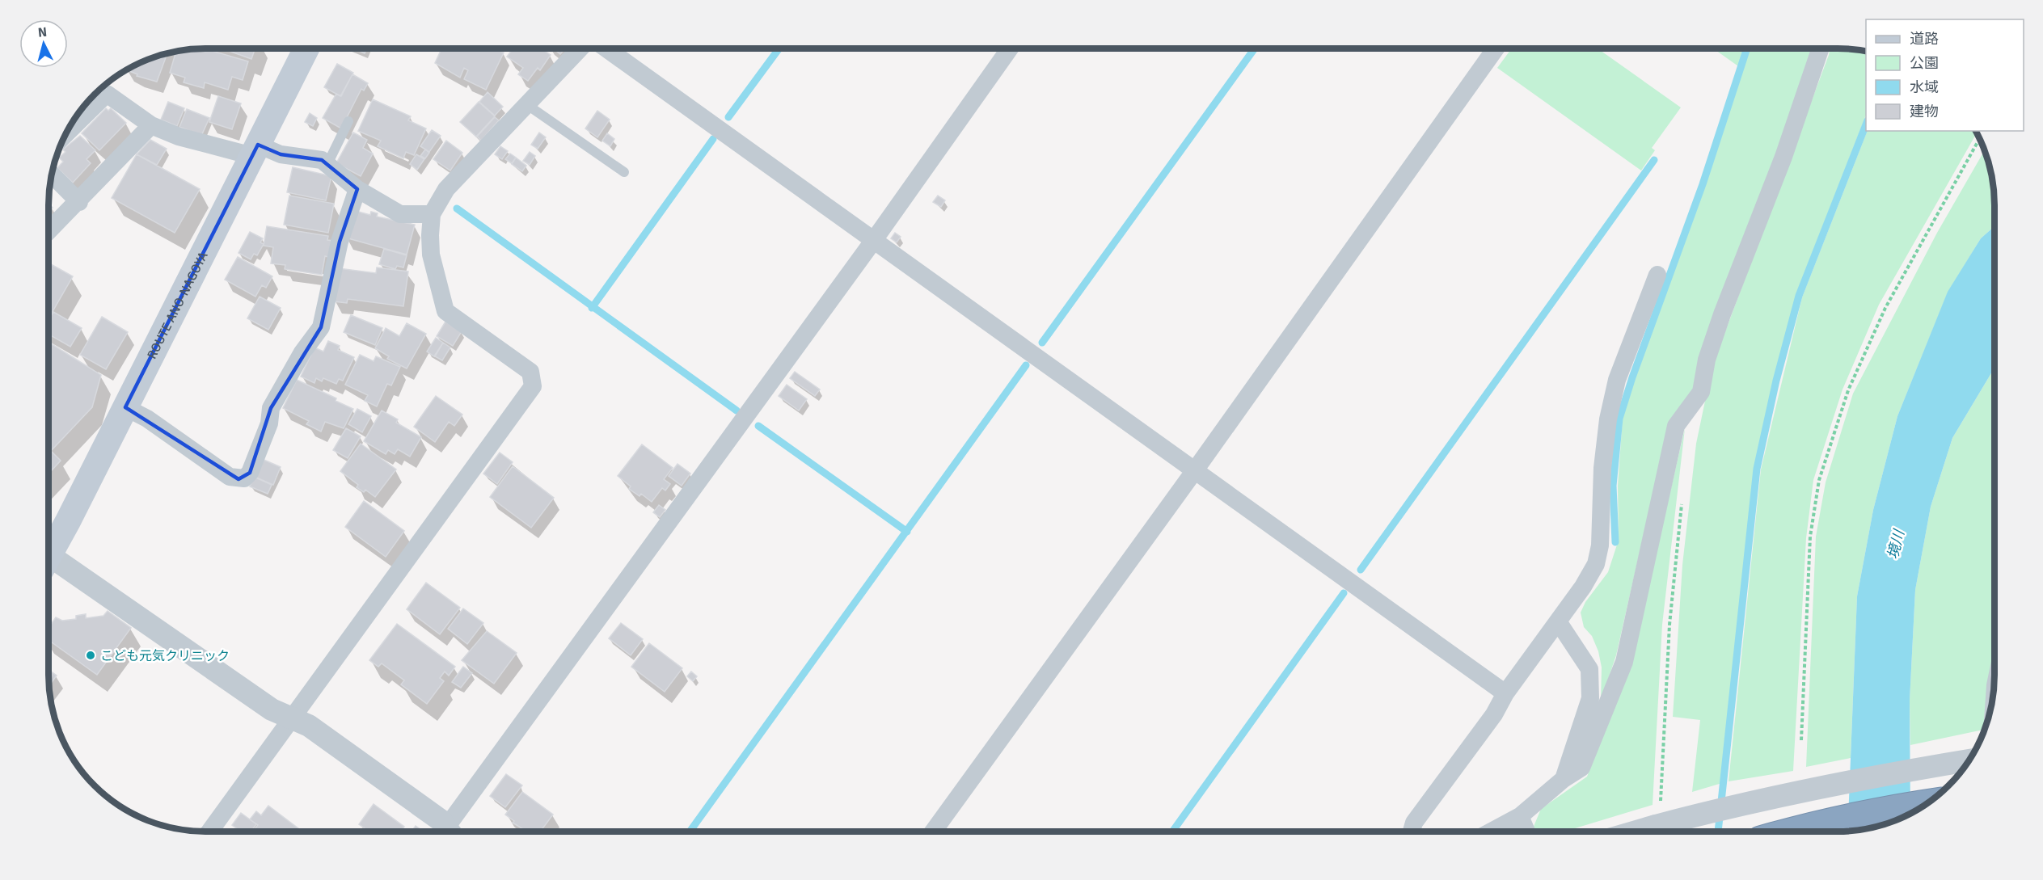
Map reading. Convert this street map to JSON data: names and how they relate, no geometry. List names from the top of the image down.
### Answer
{
  "streets": {
    "main road": ["ROUTE ANO-NAGOYA"]
  },
  "water": ["境川"],
  "places": ["こども元気クリニック"],
  "legend": [
    "道路",
    "公園",
    "水域",
    "建物"
  ],
  "north": "top"
}
